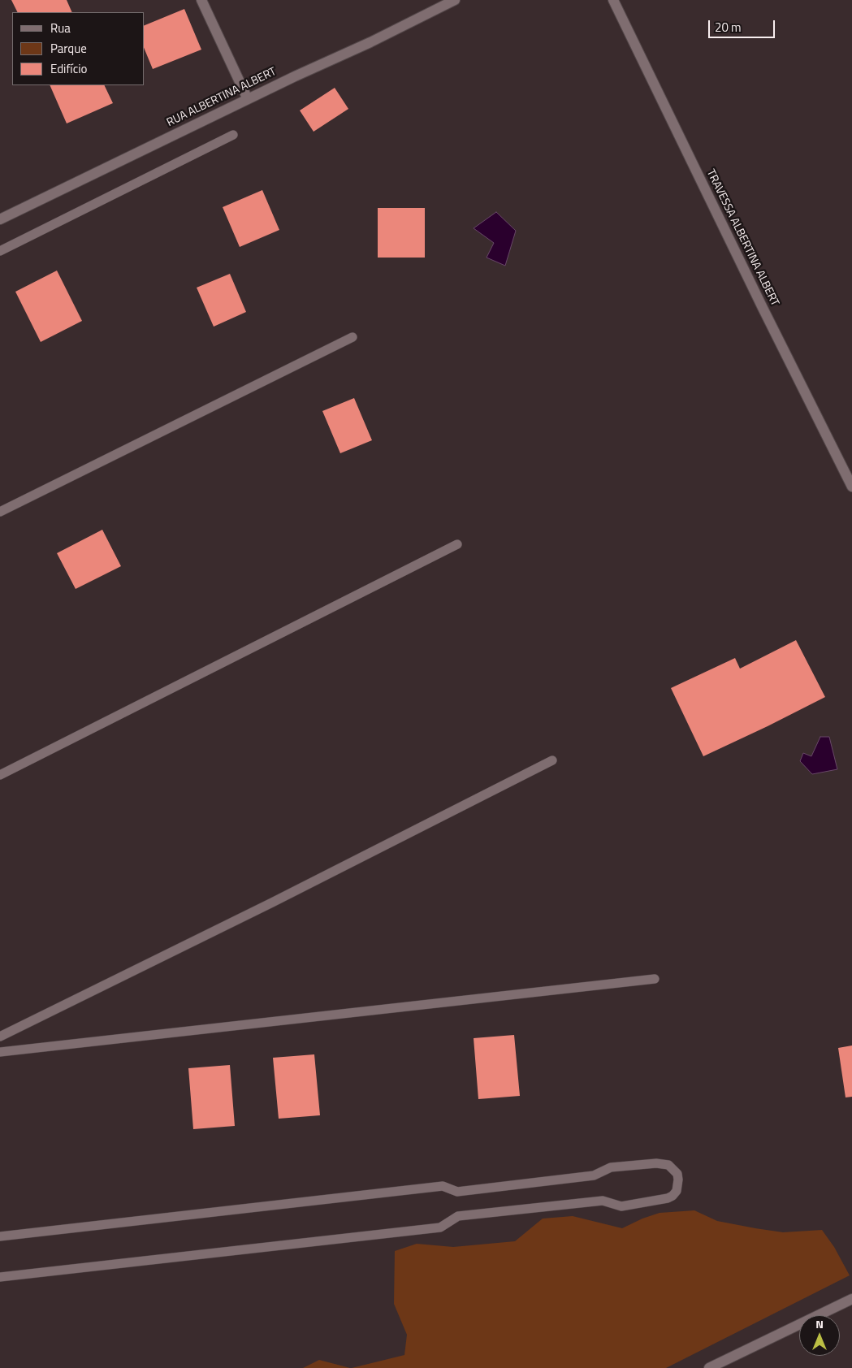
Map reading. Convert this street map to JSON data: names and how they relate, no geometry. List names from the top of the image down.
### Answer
{
  "streets": {
    "street": ["RUA ALBERTINA ALBERT", "TRAVESSA ALBERTINA ALBERT"]
  },
  "legend": ["Rua", "Parque", "Edifício"],
  "scale_bar": "20 m",
  "north": "top"
}
